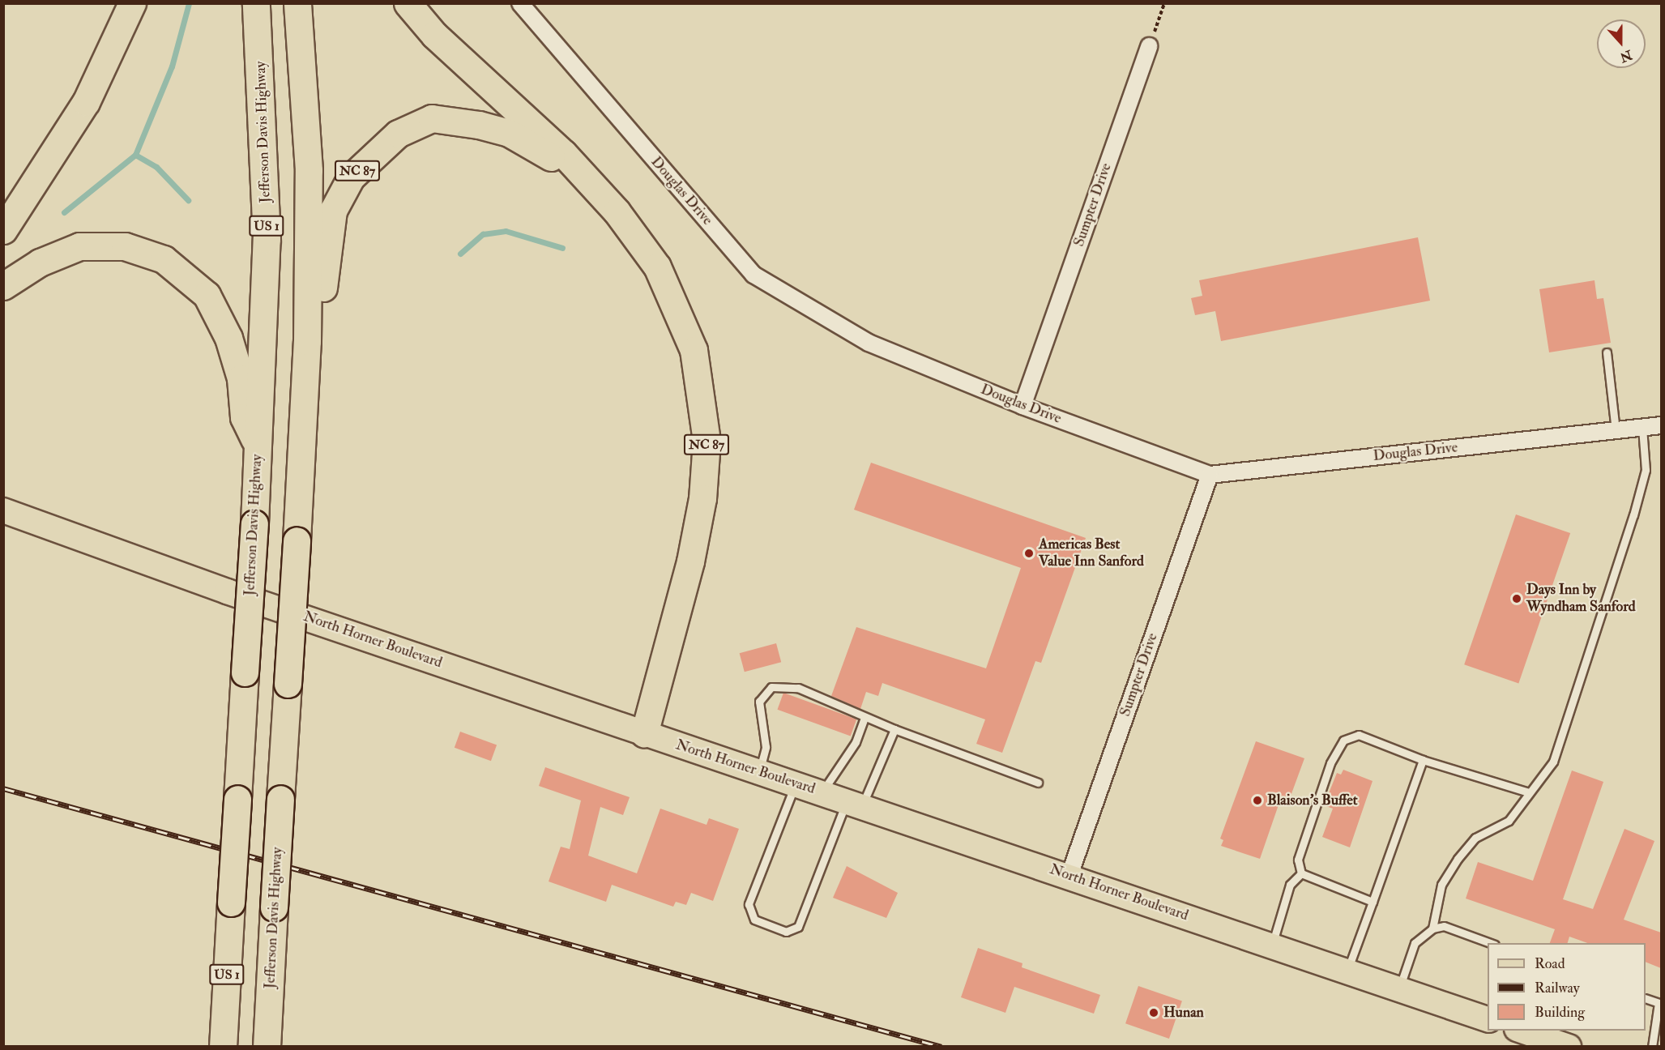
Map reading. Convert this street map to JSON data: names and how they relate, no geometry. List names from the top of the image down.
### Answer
{
  "streets": {
    "highway": ["Jefferson Davis Highway", "NC 87", "US 1"],
    "main road": ["North Horner Boulevard"],
    "street": ["Douglas Drive", "Sumpter Drive"]
  },
  "crossings": [
    ["Jefferson Davis Highway", "NC 87"],
    ["NC 87", "North Horner Boulevard"],
    ["Douglas Drive", "Sumpter Drive"],
    ["Sumpter Drive", "North Horner Boulevard"]
  ],
  "places": [
    "Americas Best Value Inn Sanford",
    "Days Inn by Wyndham Sanford",
    "Blaison’s Buffet",
    "Hunan"
  ],
  "legend": ["Road", "Railway", "Building"],
  "north": "bottom"
}
